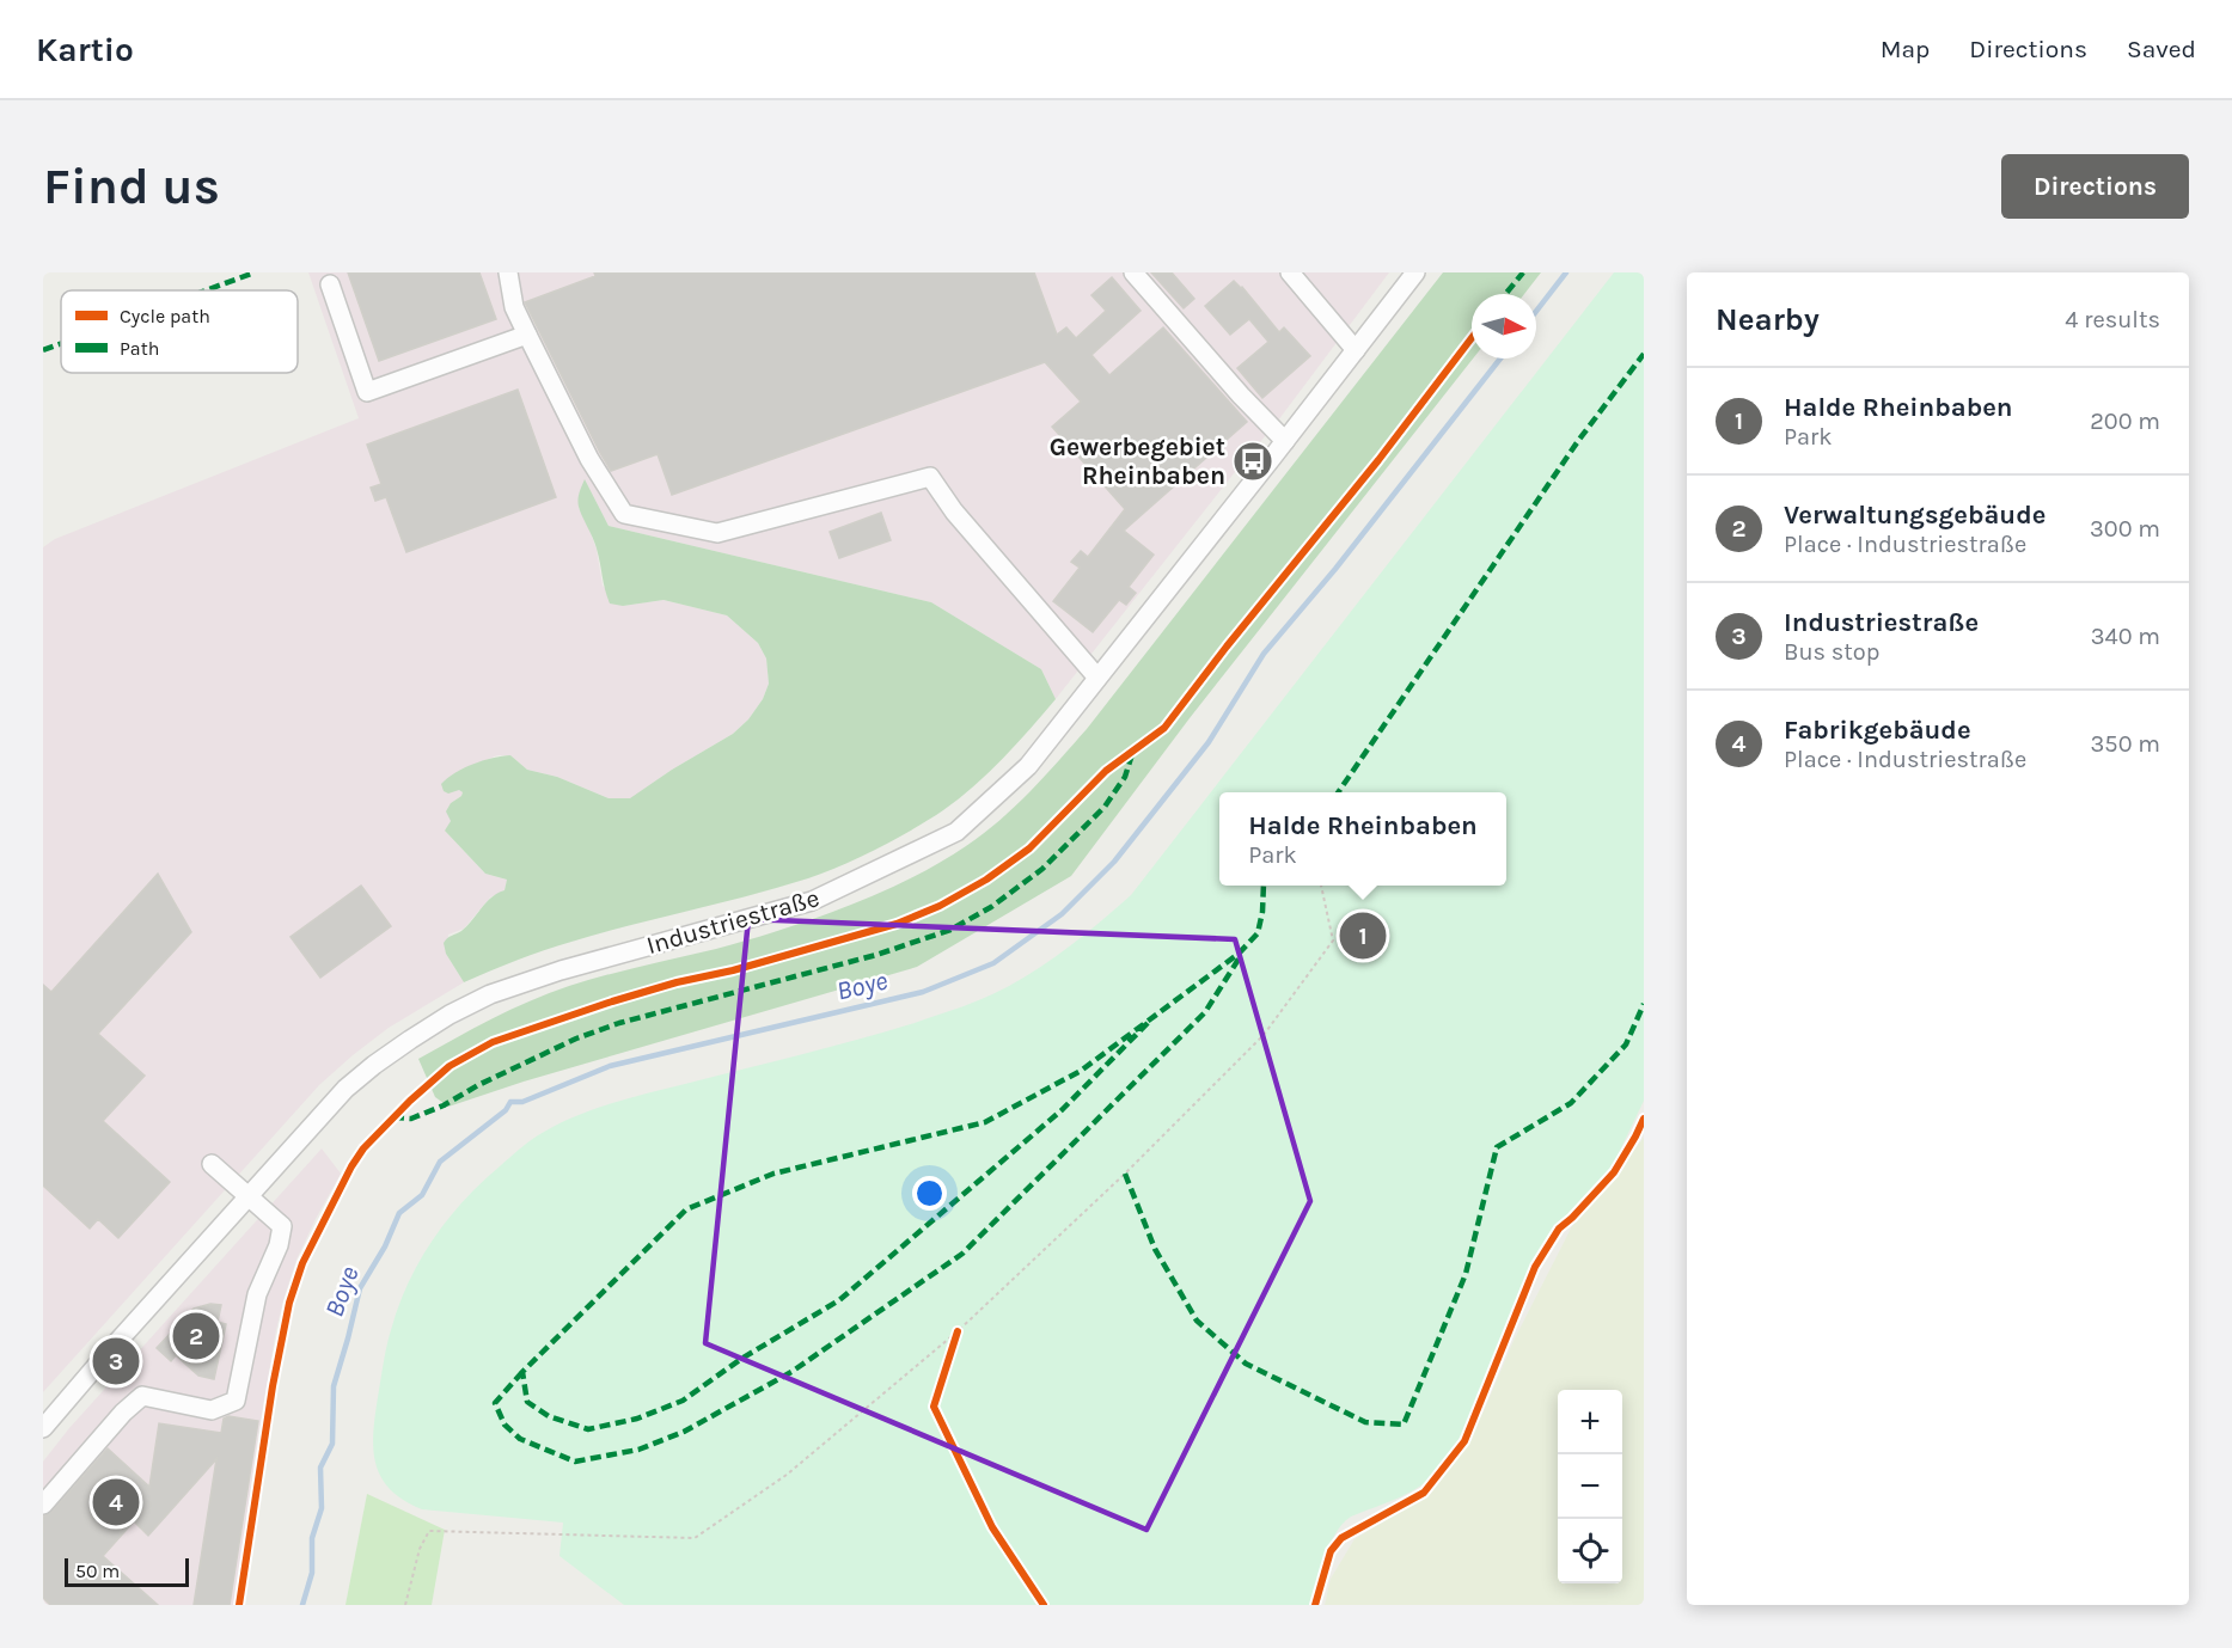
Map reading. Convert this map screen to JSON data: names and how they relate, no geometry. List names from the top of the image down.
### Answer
{
  "streets": {
    "street": ["Industriestraße"]
  },
  "water": ["Boye"],
  "places": {
    "bus stop": ["Gewerbegebiet Rheinbaben"]
  },
  "legend": ["Cycle path", "Path"],
  "scale_bar": "50 m",
  "north": "right",
  "page": {
    "header": "Kartio",
    "nav": ["Map", "Directions", "Saved"],
    "buttons": "Directions",
    "title": "Find us",
    "heading": ["Nearby", "4 results"],
    "list": [
      {
        "mark": "1",
        "name": "Halde Rheinbaben",
        "note": "Park",
        "value": "200 m"
      },
      {
        "mark": "2",
        "name": "Verwaltungsgebäude",
        "note": "Place · Industriestraße",
        "value": "300 m"
      },
      {
        "mark": "3",
        "name": "Industriestraße",
        "note": "Bus stop",
        "value": "340 m"
      },
      {
        "mark": "4",
        "name": "Fabrikgebäude",
        "note": "Place · Industriestraße",
        "value": "350 m"
      }
    ],
    "popup": ["Halde Rheinbaben", "Park"],
    "pins": [
      "1",
      "2",
      "3",
      "4"
    ],
    "map_buttons": ["+", "−"],
    "scale": "50 m"
  }
}
